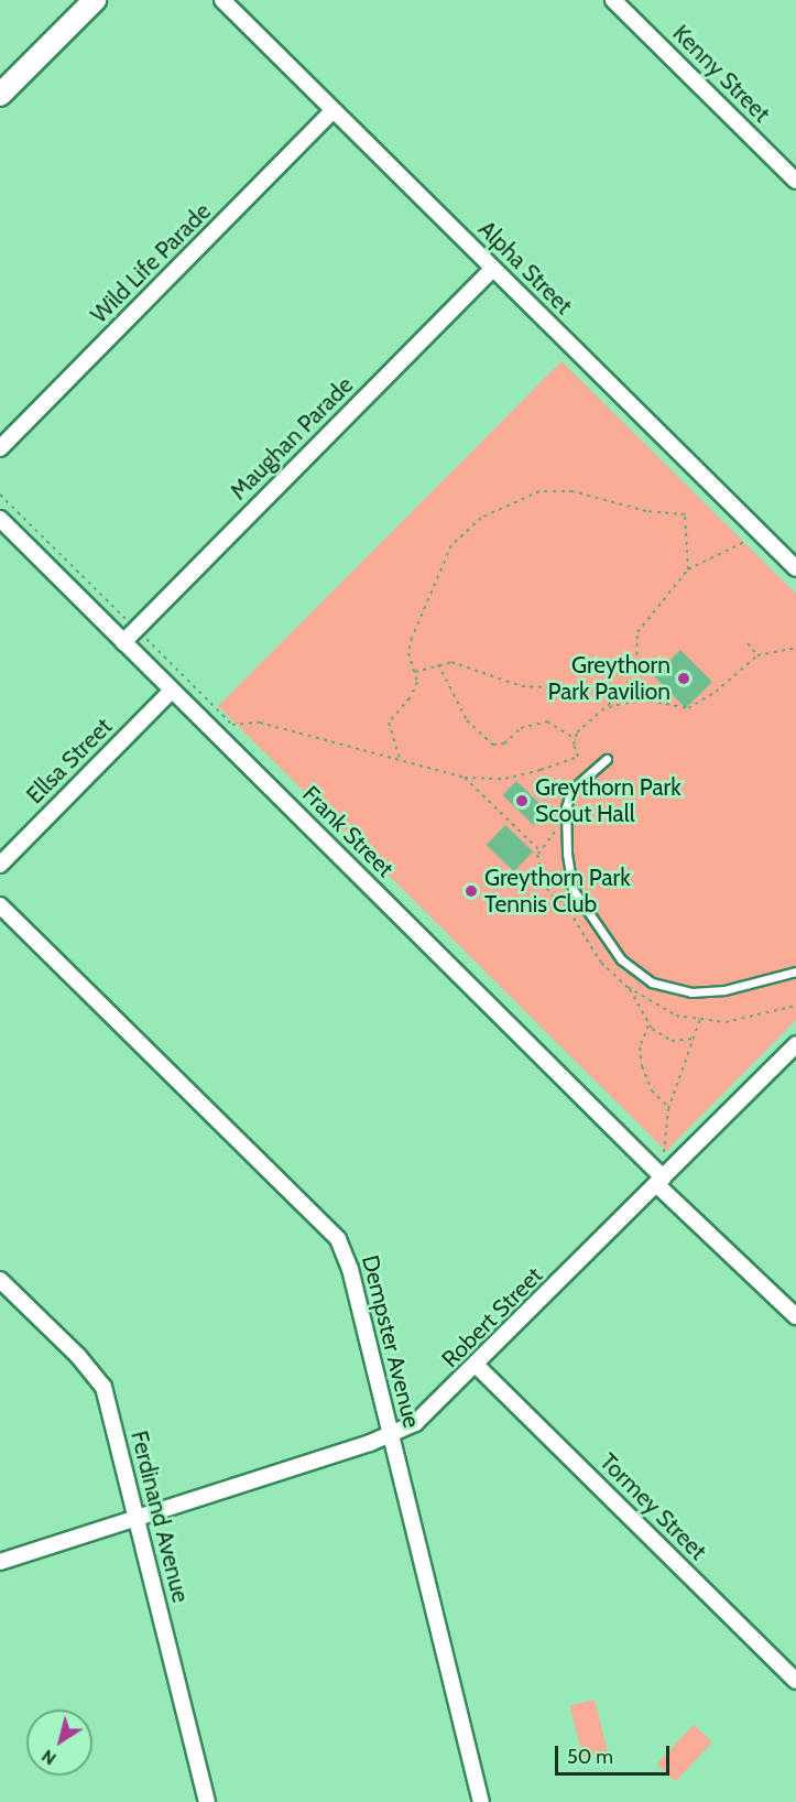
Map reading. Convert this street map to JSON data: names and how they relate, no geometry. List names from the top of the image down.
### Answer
{
  "streets": {
    "street": [
      "Kenny Street",
      "Wild Life Parade",
      "Alpha Street",
      "Maughan Parade",
      "Ellsa Street",
      "Frank Street",
      "Robert Street",
      "Dempster Avenue",
      "Tormey Street",
      "Ferdinand Avenue"
    ]
  },
  "crossings": [
    ["Wild Life Parade", "Alpha Street"],
    ["Alpha Street", "Maughan Parade"],
    ["Maughan Parade", "Frank Street"],
    ["Ellsa Street", "Frank Street"],
    ["Frank Street", "Robert Street"],
    ["Robert Street", "Dempster Avenue"],
    ["Robert Street", "Tormey Street"],
    ["Robert Street", "Ferdinand Avenue"]
  ],
  "places": ["Greythorn Park Pavilion", "Greythorn Park Scout Hall", "Greythorn Park Tennis Club"],
  "scale_bar": "50 m",
  "north": "bottom left"
}
